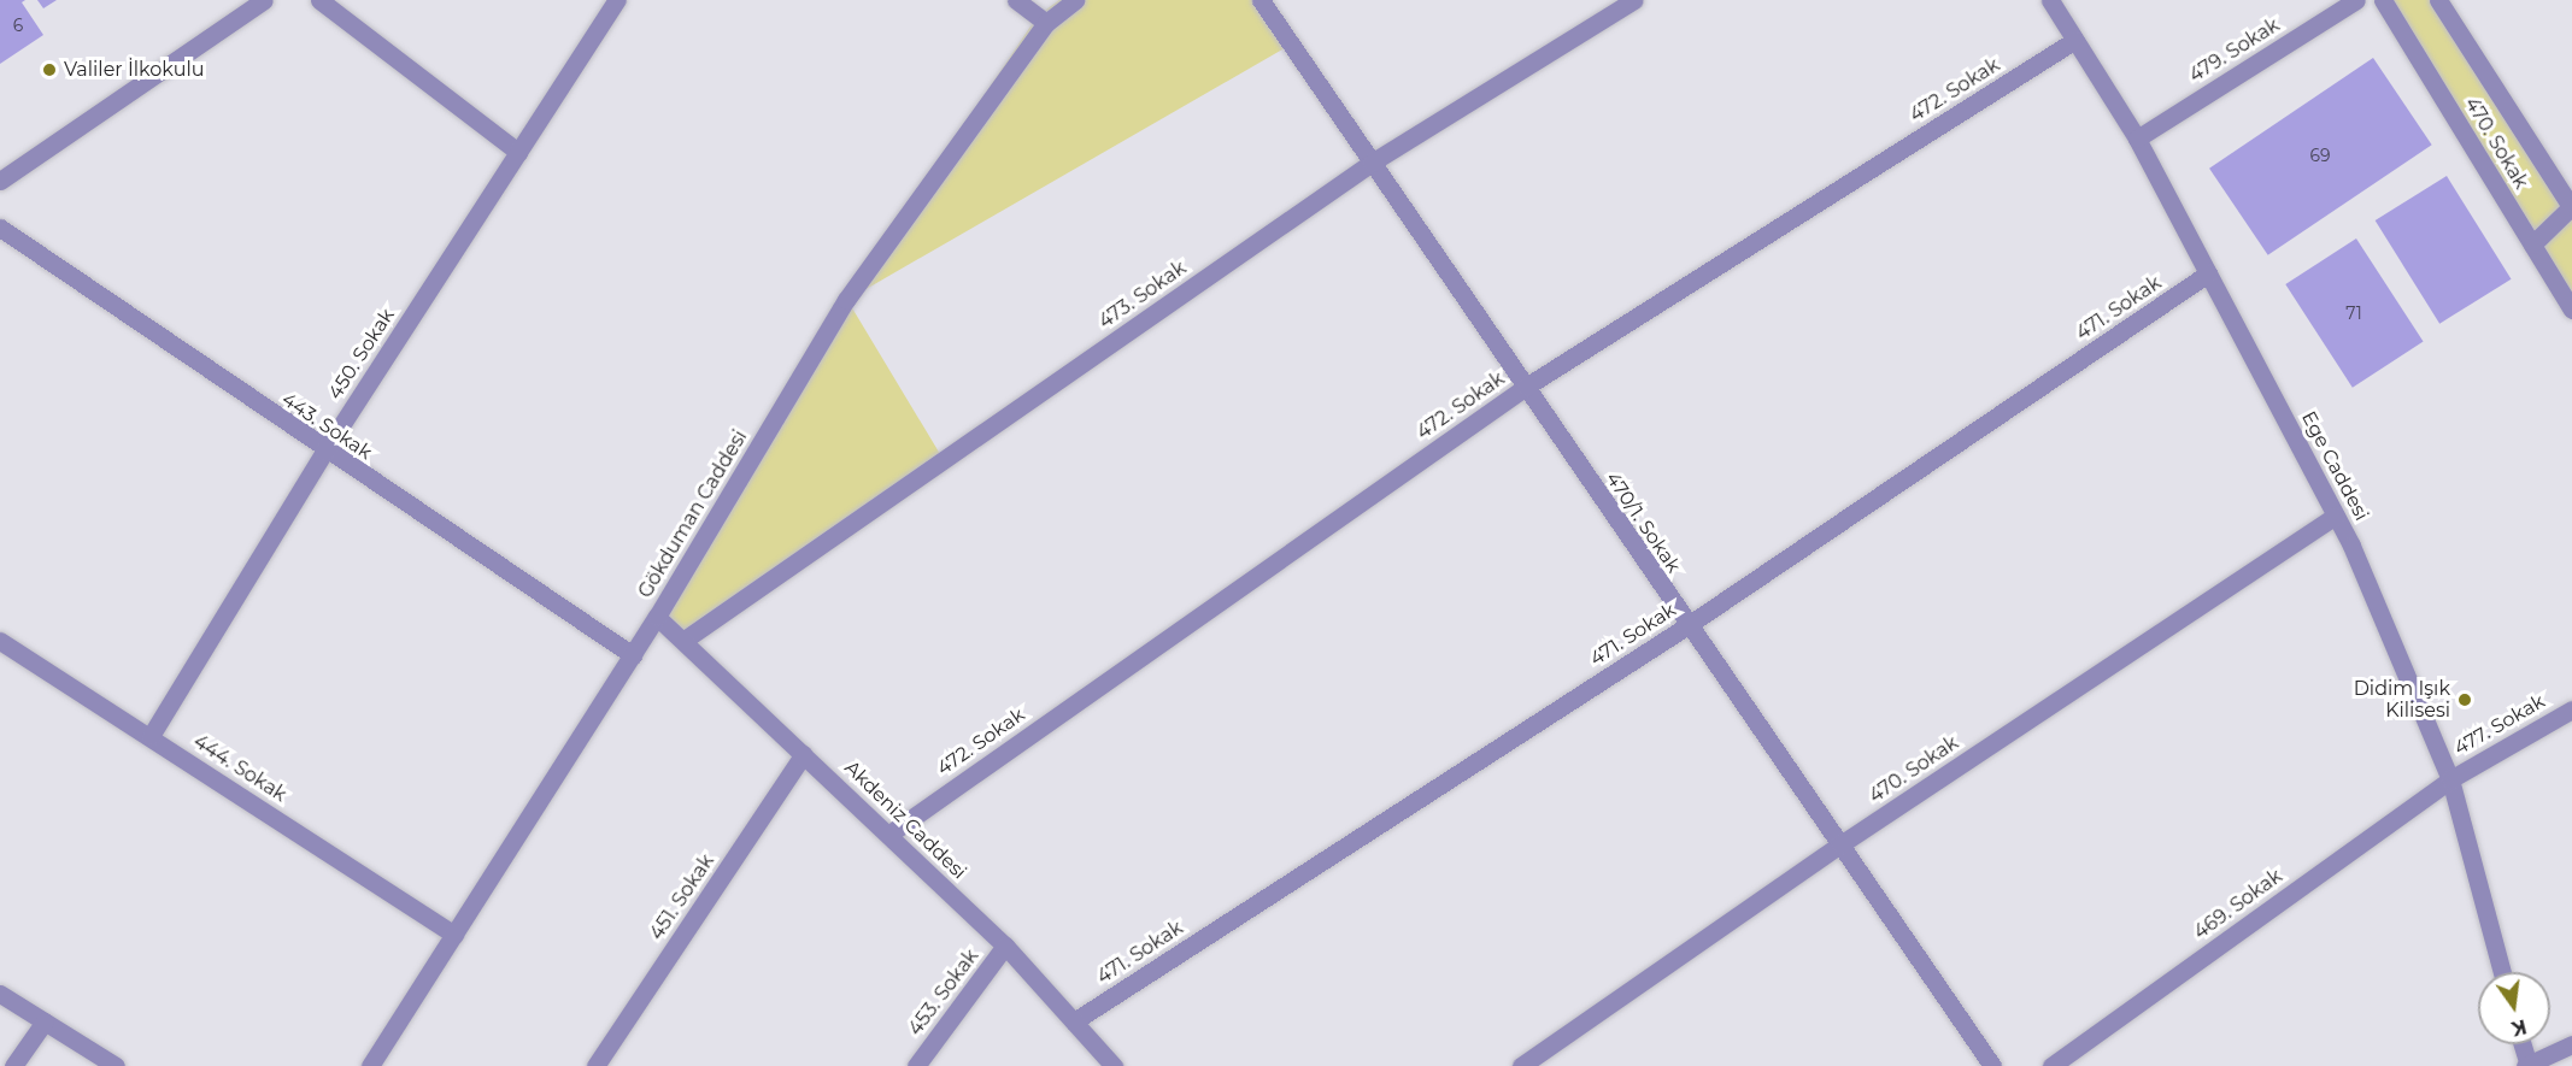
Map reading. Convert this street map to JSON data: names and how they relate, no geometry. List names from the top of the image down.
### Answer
{
  "streets": {
    "street": [
      "479. Sokak",
      "472. Sokak",
      "470. Sokak",
      "473. Sokak",
      "471. Sokak",
      "450. Sokak",
      "443. Sokak",
      "Ege Caddesi",
      "Gökduman Caddesi",
      "470/1. Sokak",
      "477. Sokak",
      "444. Sokak",
      "Akdeniz Caddesi",
      "451. Sokak",
      "469. Sokak",
      "453. Sokak"
    ]
  },
  "crossings": [
    ["479. Sokak", "Ege Caddesi"],
    ["472. Sokak", "Ege Caddesi"],
    ["472. Sokak", "470/1. Sokak"],
    ["472. Sokak", "Akdeniz Caddesi"],
    ["470. Sokak", "Ege Caddesi"],
    ["470. Sokak", "470/1. Sokak"],
    ["473. Sokak", "470/1. Sokak"],
    ["473. Sokak", "Akdeniz Caddesi"],
    ["471. Sokak", "Ege Caddesi"],
    ["471. Sokak", "470/1. Sokak"],
    ["471. Sokak", "Akdeniz Caddesi"],
    ["450. Sokak", "443. Sokak"],
    ["450. Sokak", "444. Sokak"],
    ["443. Sokak", "Gökduman Caddesi"],
    ["Ege Caddesi", "477. Sokak"],
    ["Ege Caddesi", "469. Sokak"],
    ["Gökduman Caddesi", "444. Sokak"],
    ["Gökduman Caddesi", "Akdeniz Caddesi"],
    ["477. Sokak", "469. Sokak"],
    ["Akdeniz Caddesi", "451. Sokak"],
    ["Akdeniz Caddesi", "453. Sokak"]
  ],
  "places": ["Valiler İlkokulu", "Didim Işık Kilisesi"],
  "house_numbers": ["6", "69", "71"],
  "north": "bottom"
}
